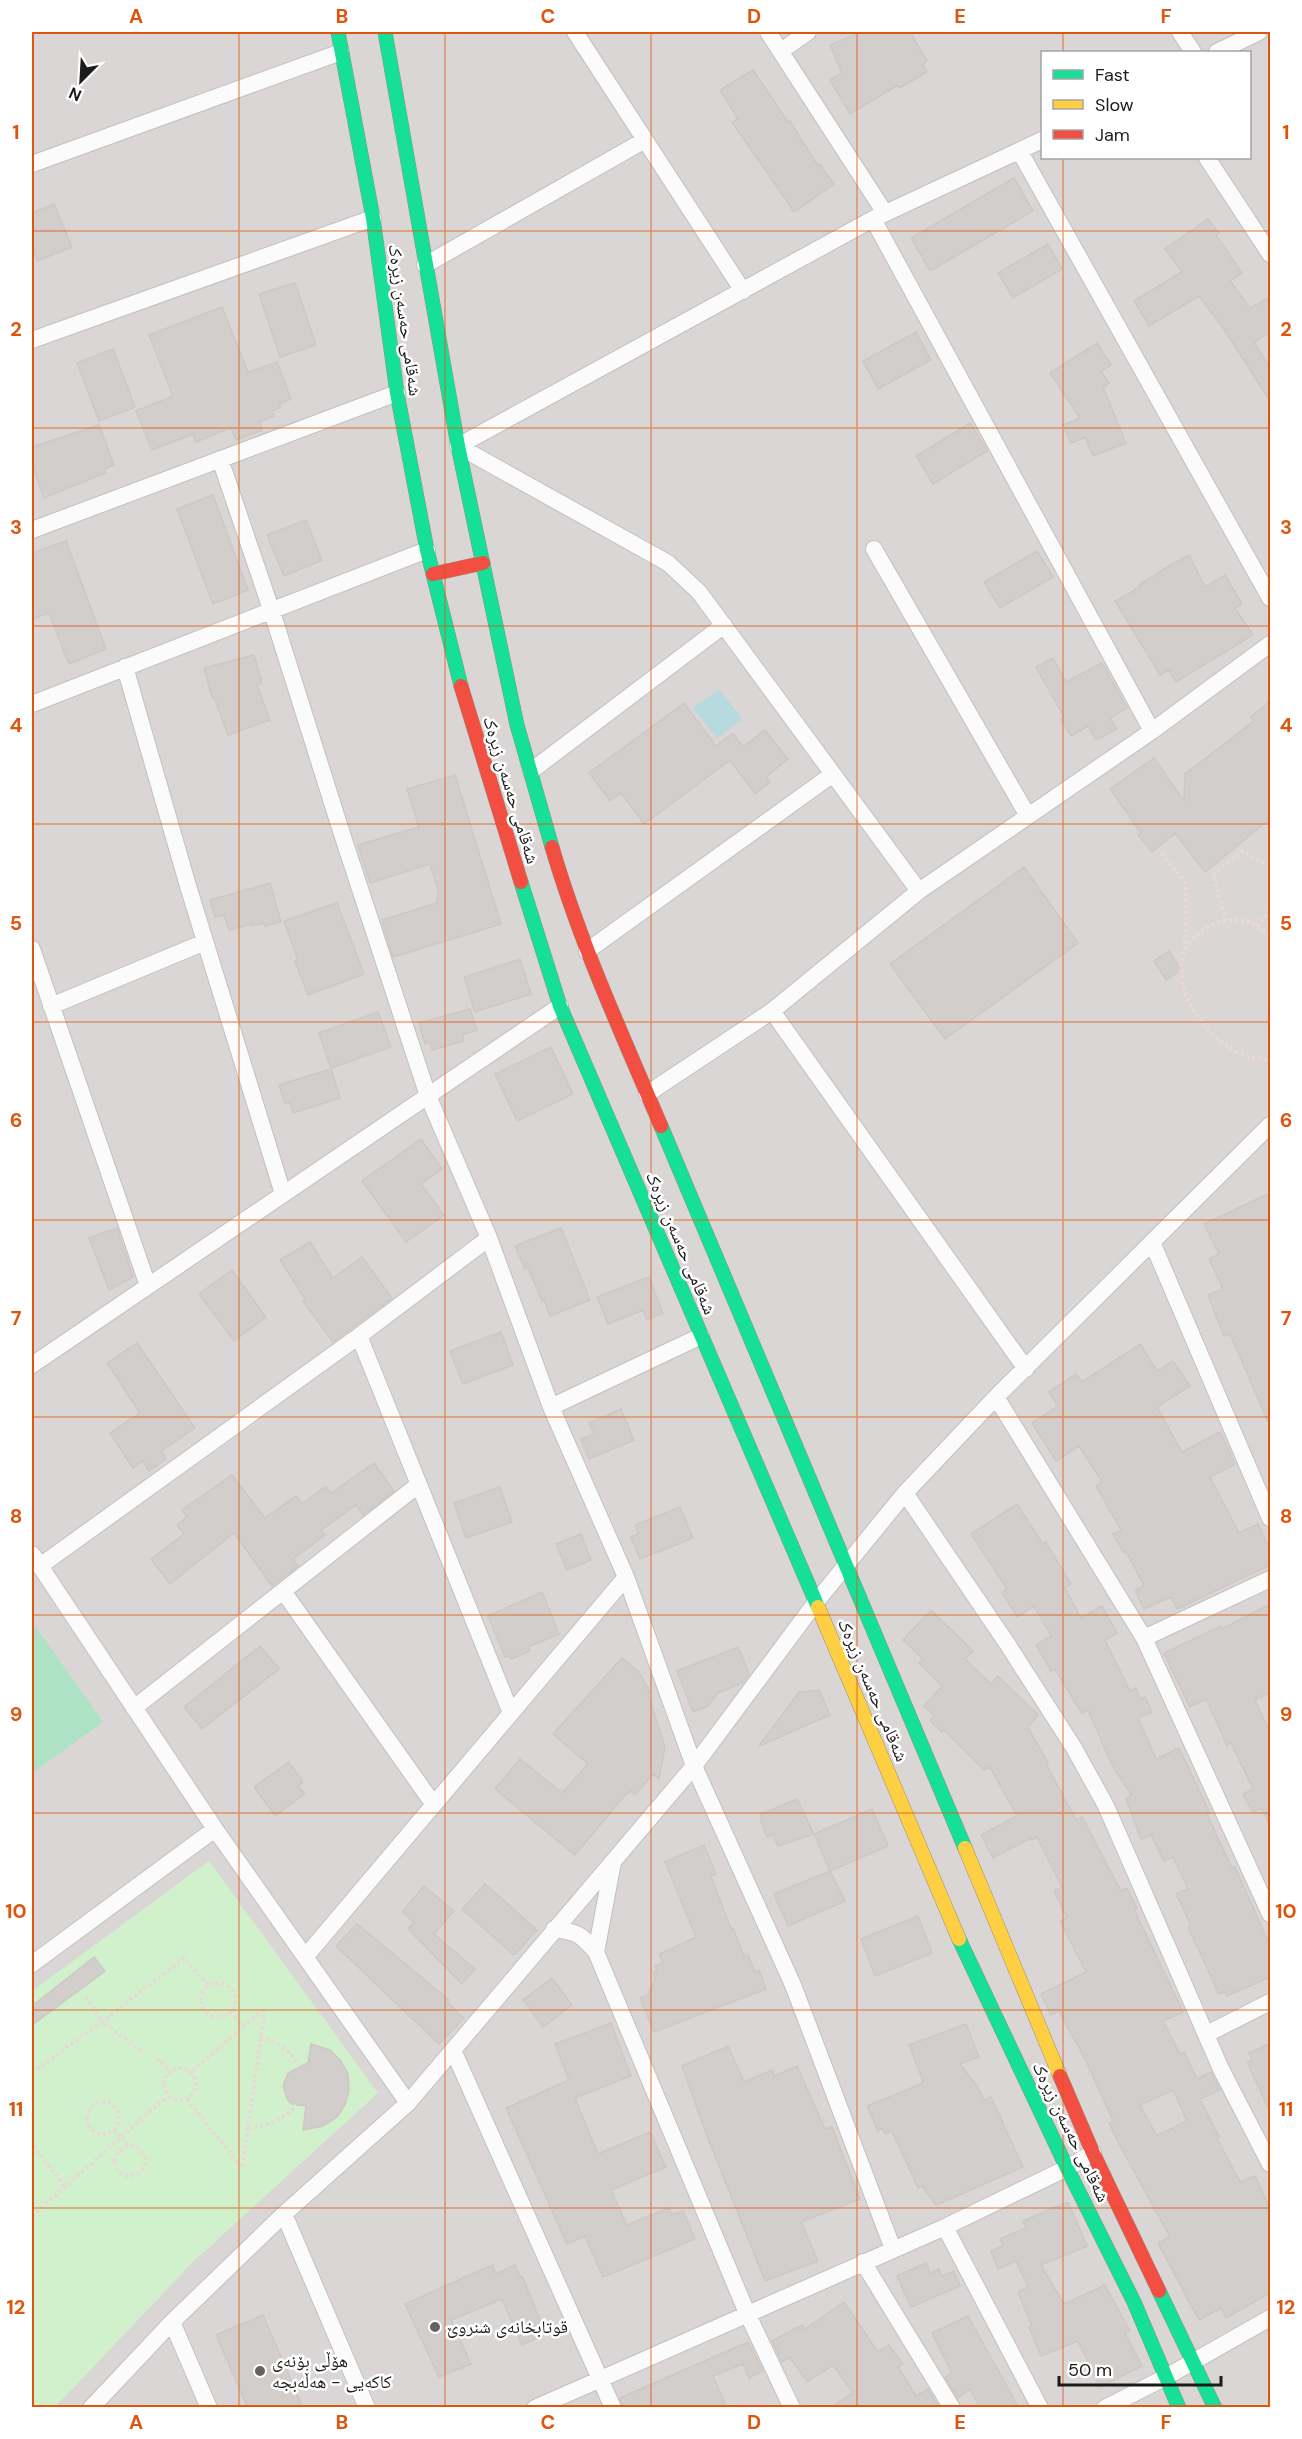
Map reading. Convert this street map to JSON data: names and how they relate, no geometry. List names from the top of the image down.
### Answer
{
  "streets": {
    "main road": ["شەقامی حەسەن زیرەک"]
  },
  "places": ["قوتابخانەی شنروێ", "ھۆڵی بۆنەی کاکەیی - هەڵەبجە"],
  "legend": ["Fast", "Slow", "Jam"],
  "scale_bar": "50 m",
  "north": "bottom left",
  "grid": {
    "columns": [
      "A",
      "B",
      "C",
      "D",
      "E",
      "F"
    ],
    "rows": [
      "1",
      "2",
      "3",
      "4",
      "5",
      "6",
      "7",
      "8",
      "9",
      "10",
      "11",
      "12"
    ]
  }
}
